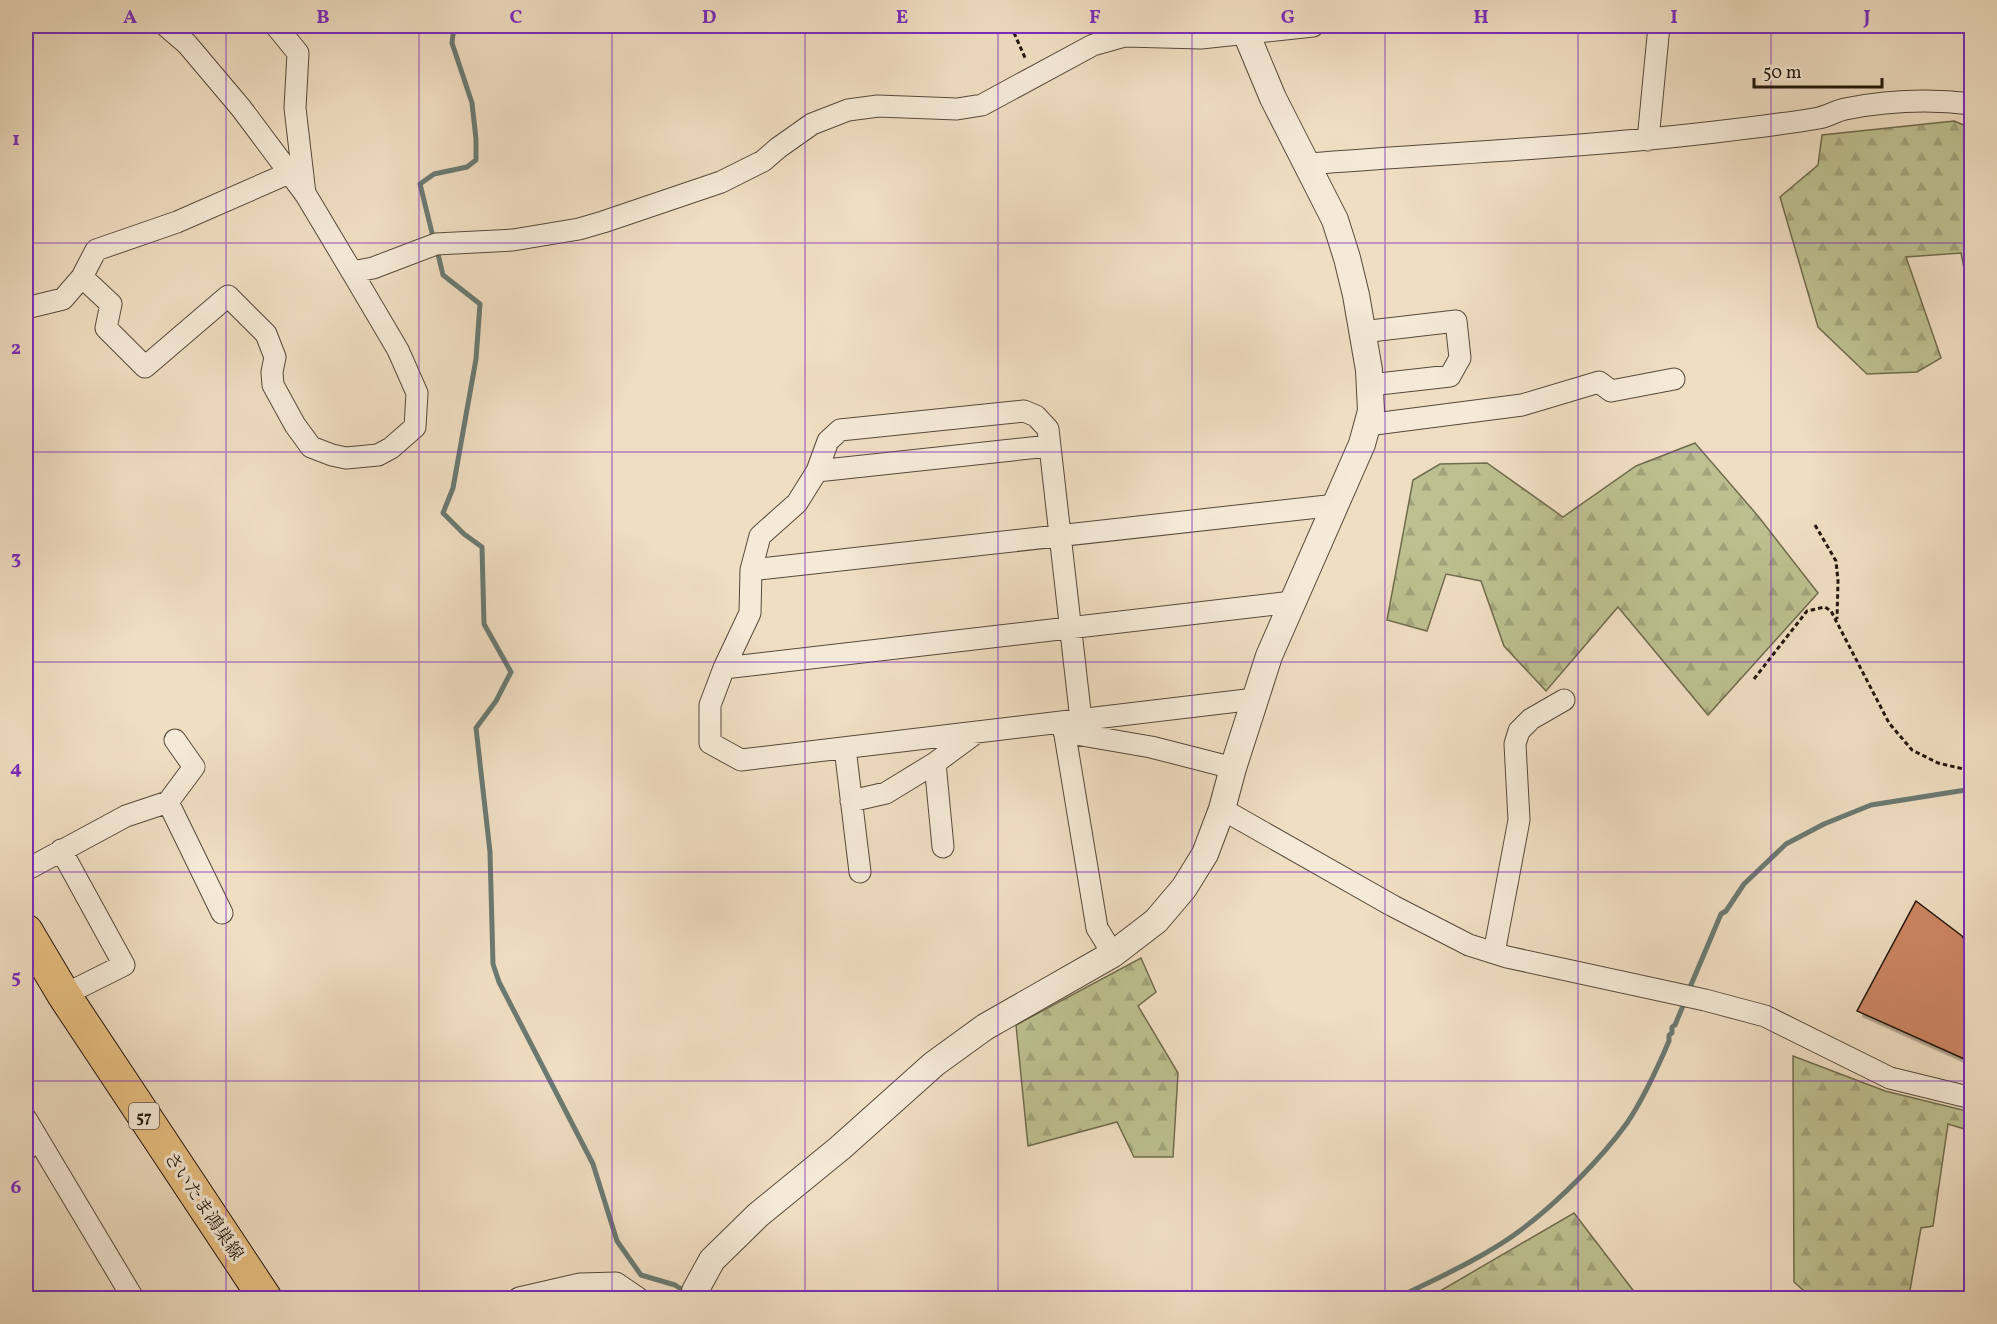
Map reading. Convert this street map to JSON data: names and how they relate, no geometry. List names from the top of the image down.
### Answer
{
  "streets": {
    "main road": ["57", "さいたま鴻巣線"]
  },
  "scale_bar": "50 m",
  "grid": {
    "columns": [
      "A",
      "B",
      "C",
      "D",
      "E",
      "F",
      "G",
      "H",
      "I",
      "J"
    ],
    "rows": [
      "1",
      "2",
      "3",
      "4",
      "5",
      "6"
    ]
  }
}
